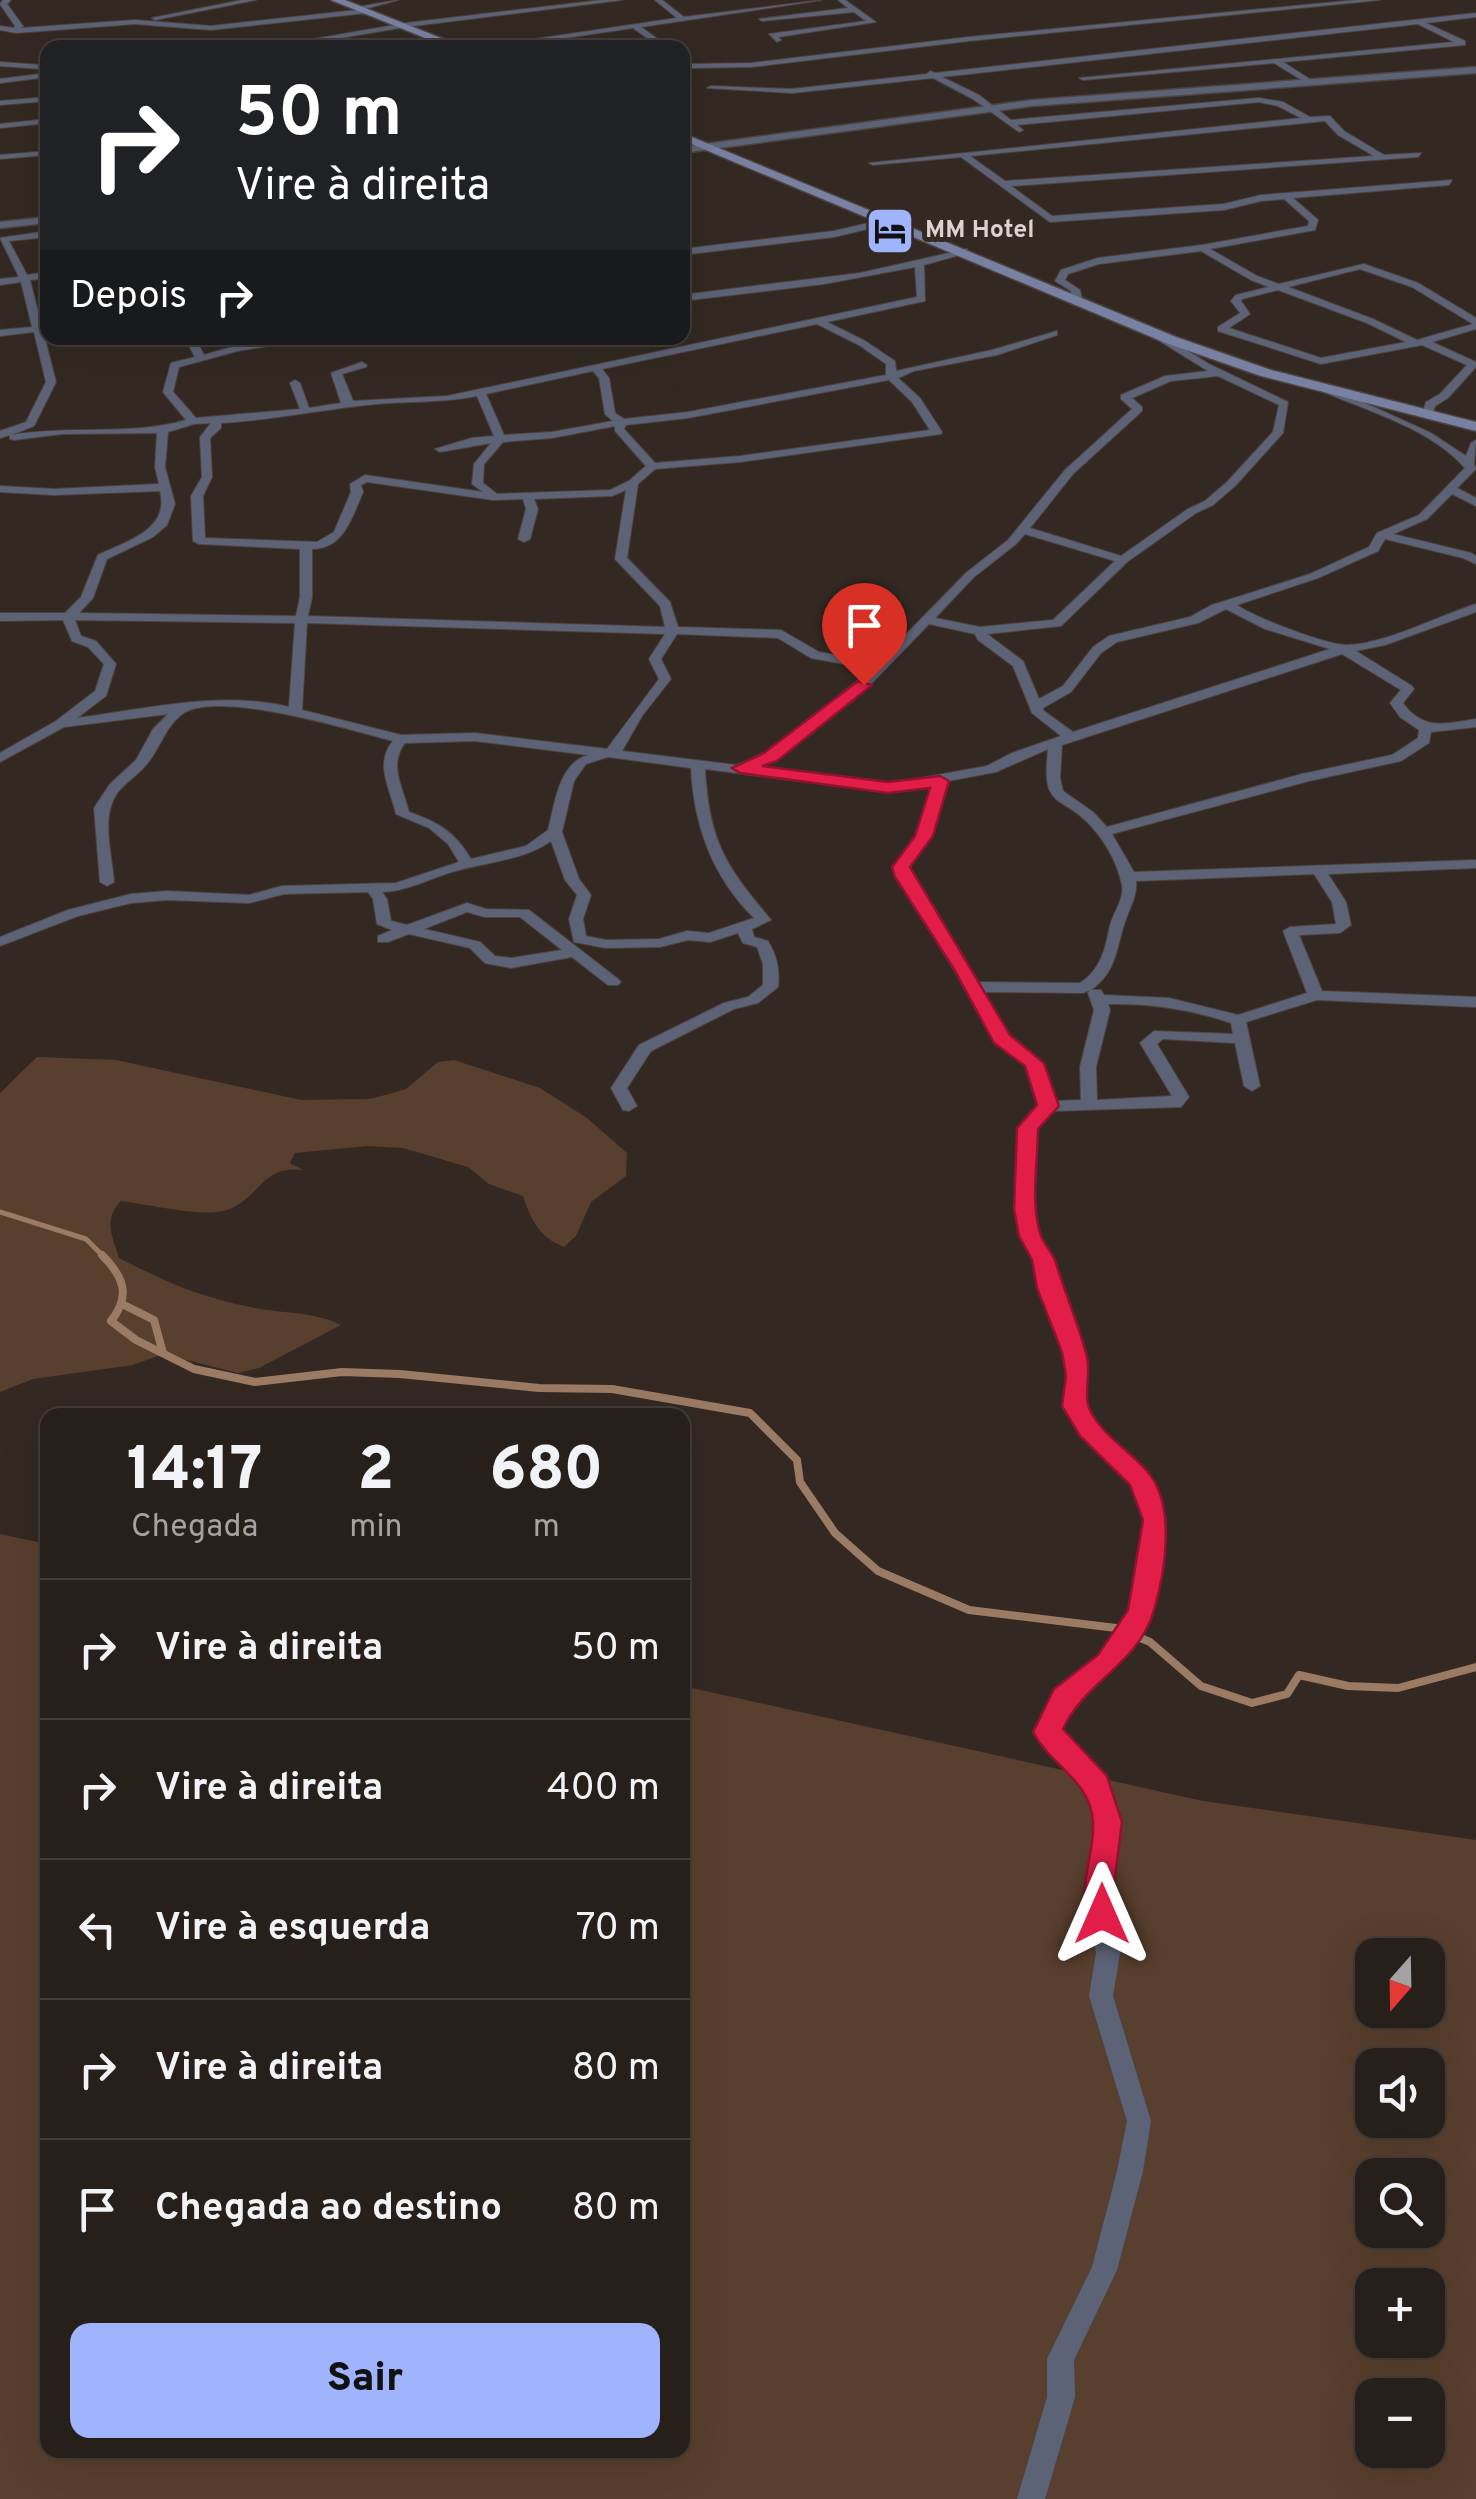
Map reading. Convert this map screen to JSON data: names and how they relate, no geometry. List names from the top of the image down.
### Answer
{
  "places": {
    "hotel": ["MM Hotel"]
  },
  "north": "bottom",
  "page": {
    "turn": ["50 m", "Vire à direita"],
    "then": "Depois",
    "eta": [
      "14:17",
      "Chegada",
      "2",
      "min",
      "680",
      "m"
    ],
    "list": [
      {
        "name": "Vire à direita",
        "value": "50 m"
      },
      {
        "name": "Vire à direita",
        "value": "400 m"
      },
      {
        "name": "Vire à esquerda",
        "value": "70 m"
      },
      {
        "name": "Vire à direita",
        "value": "80 m"
      },
      {
        "name": "Chegada ao destino",
        "value": "80 m"
      }
    ],
    "map_buttons": ["+", "−"],
    "buttons": "Sair"
  }
}
